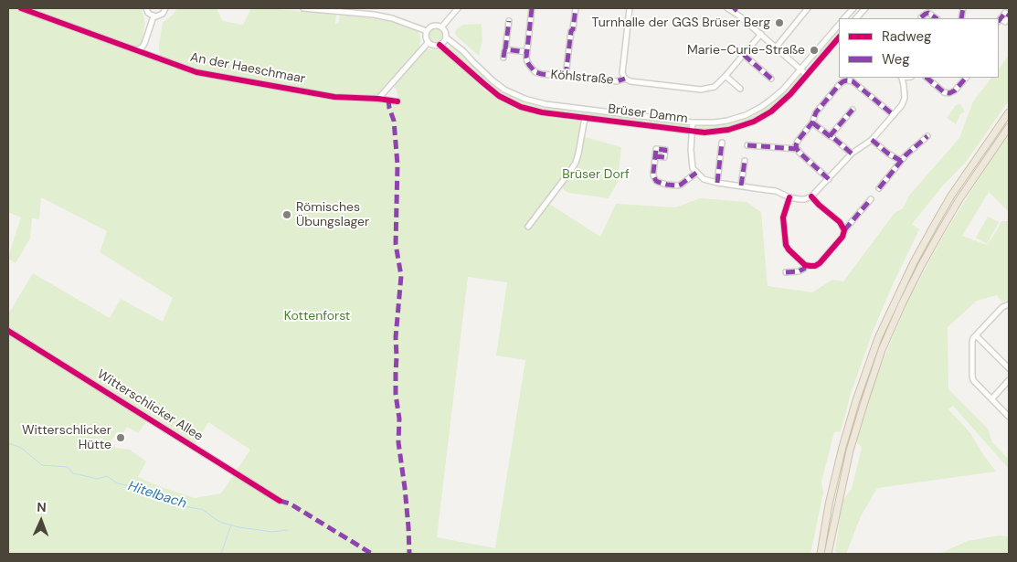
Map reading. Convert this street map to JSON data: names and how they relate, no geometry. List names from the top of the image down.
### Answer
{
  "streets": {
    "street": [
      "An der Haeschmaar",
      "Köhlstraße",
      "Brüser Damm",
      "Witterschlicker Allee"
    ]
  },
  "water": ["Hitelbach"],
  "parks": ["Brüser Dorf", "Kottenforst"],
  "places": [
    "Turnhalle der GGS Brüser Berg",
    "Marie-Curie-Straße",
    "Römisches Übungslager",
    "Witterschlicker Hütte"
  ],
  "legend": ["Radweg", "Weg"],
  "north": "top"
}
